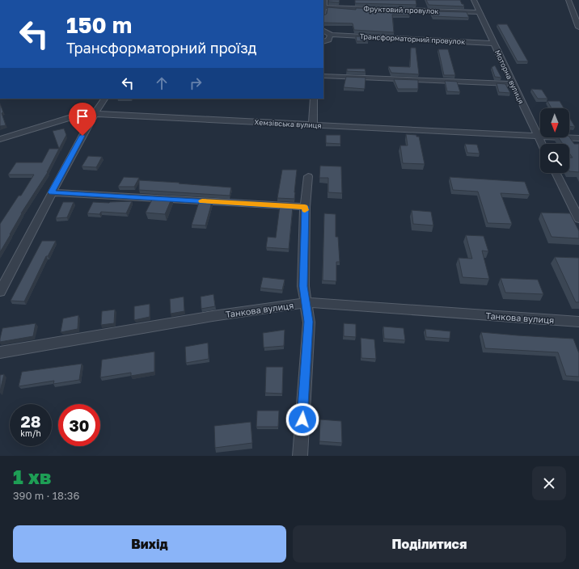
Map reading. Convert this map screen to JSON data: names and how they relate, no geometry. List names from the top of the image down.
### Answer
{
  "streets": {
    "street": [
      "Фруктовий провулок",
      "Трансформаторний провулок",
      "Моторна вулиця",
      "Хемзівська вулиця",
      "Танкова вулиця"
    ]
  },
  "crossings": [
    ["Фруктовий провулок", "Моторна вулиця"],
    ["Трансформаторний провулок", "Моторна вулиця"],
    ["Моторна вулиця", "Хемзівська вулиця"]
  ],
  "north": "bottom",
  "page": {
    "turn": ["150 m", "Трансформаторний проїзд"],
    "speed": "28 km/h",
    "limit": "30",
    "heading": ["1 хв", "390 m · 18:36"],
    "buttons": ["Вихід", "Поділитися"]
  }
}
